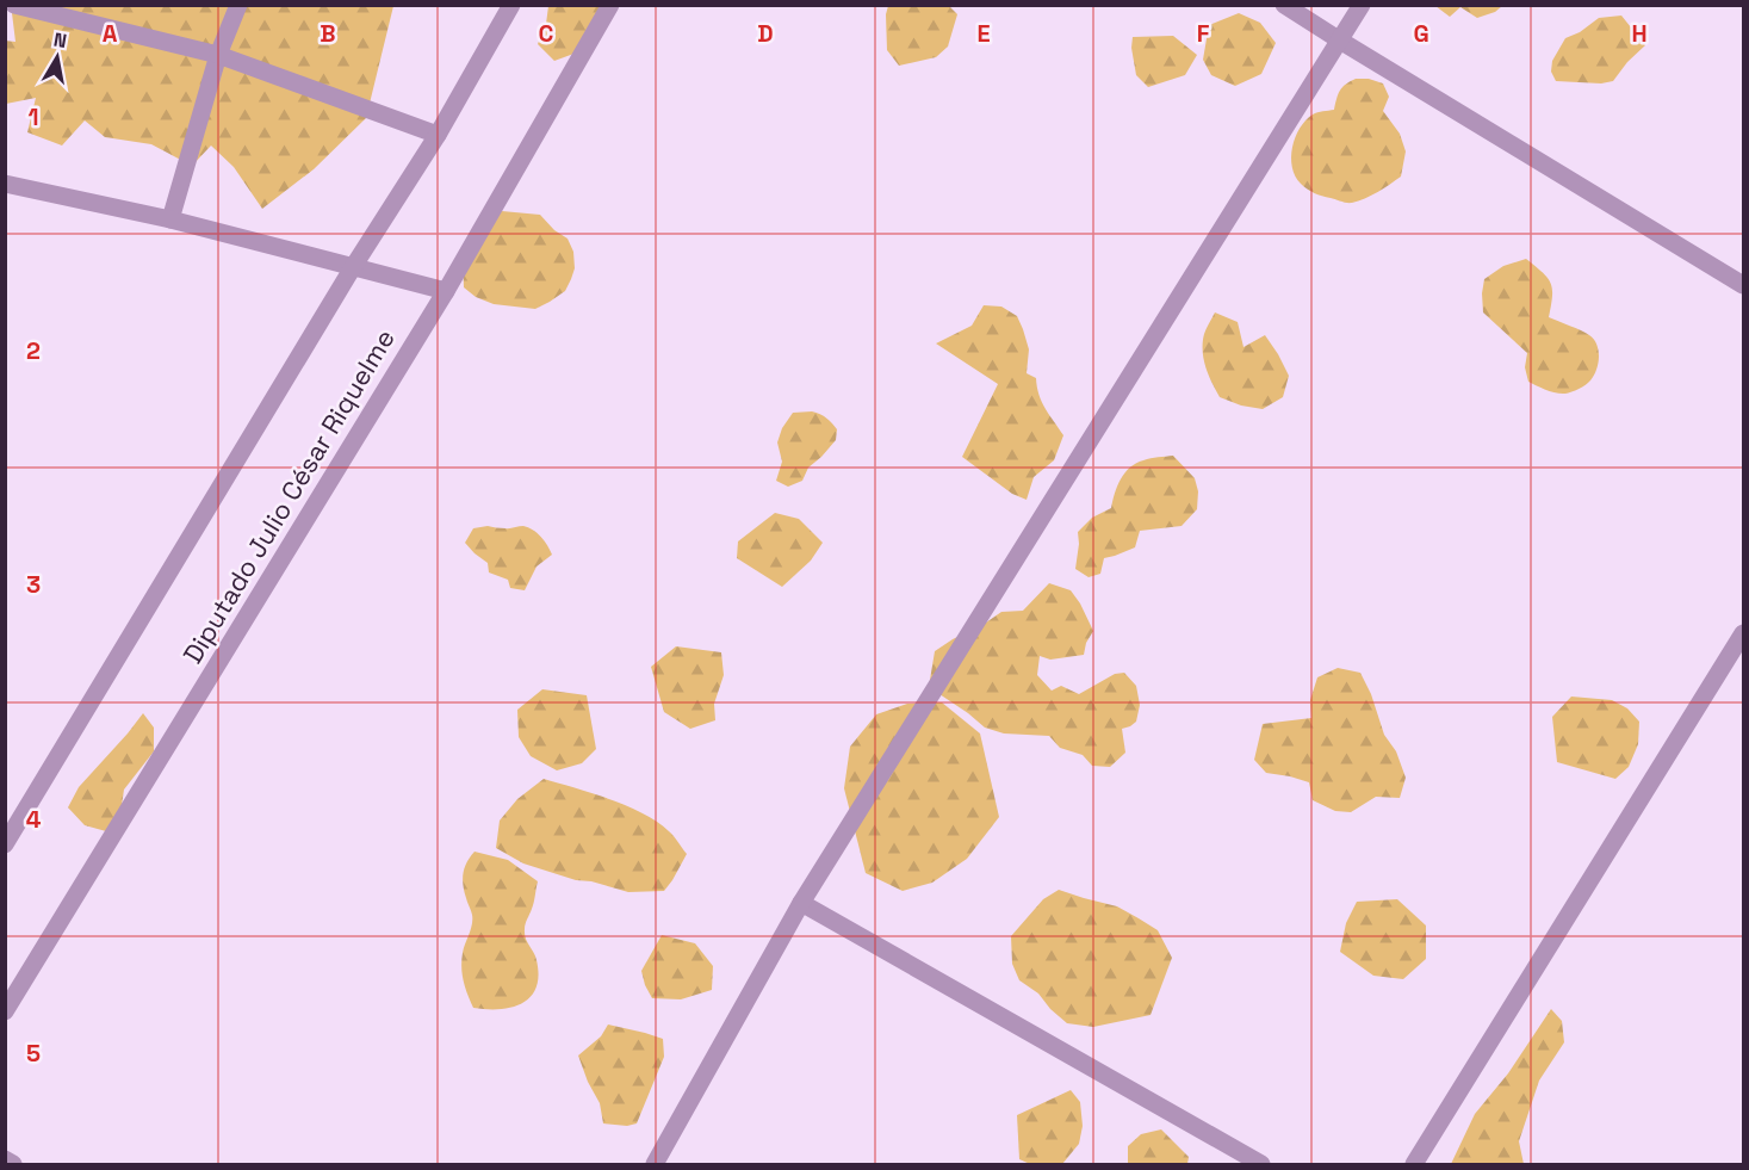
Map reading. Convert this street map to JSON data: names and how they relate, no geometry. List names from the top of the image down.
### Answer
{
  "streets": {
    "street": ["Diputado Julio César Riquelme"]
  },
  "north": "top",
  "grid": {
    "columns": [
      "A",
      "B",
      "C",
      "D",
      "E",
      "F",
      "G",
      "H"
    ],
    "rows": [
      "1",
      "2",
      "3",
      "4",
      "5"
    ]
  }
}
